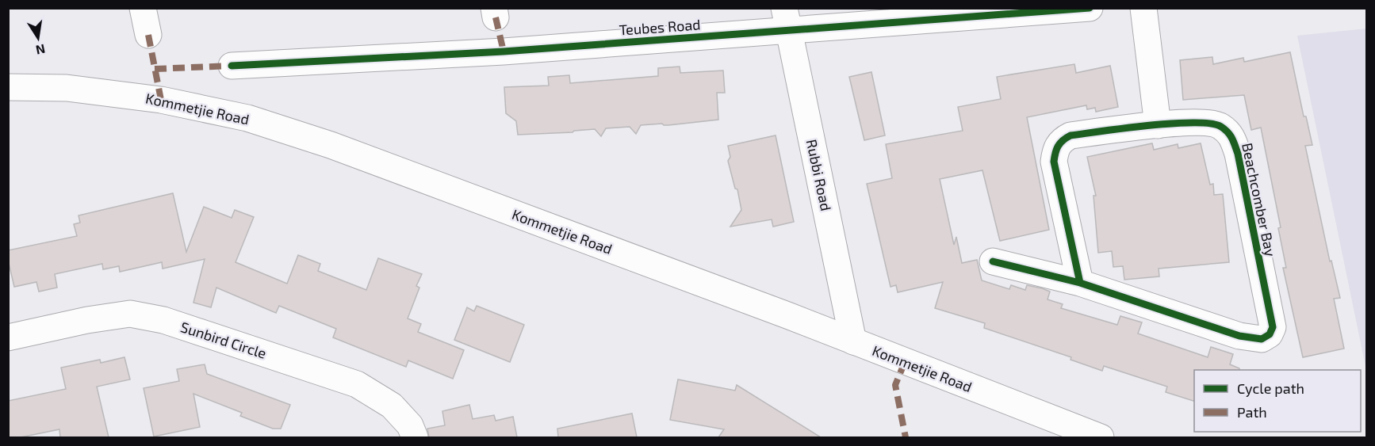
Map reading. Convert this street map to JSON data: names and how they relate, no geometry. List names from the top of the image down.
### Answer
{
  "streets": {
    "street": [
      "Teubes Road",
      "Kommetjie Road",
      "Rubbi Road",
      "Beachcomber Bay",
      "Sunbird Circle"
    ]
  },
  "crossings": [
    ["Teubes Road", "Rubbi Road"],
    ["Kommetjie Road", "Rubbi Road"]
  ],
  "legend": ["Cycle path", "Path"],
  "north": "bottom"
}
